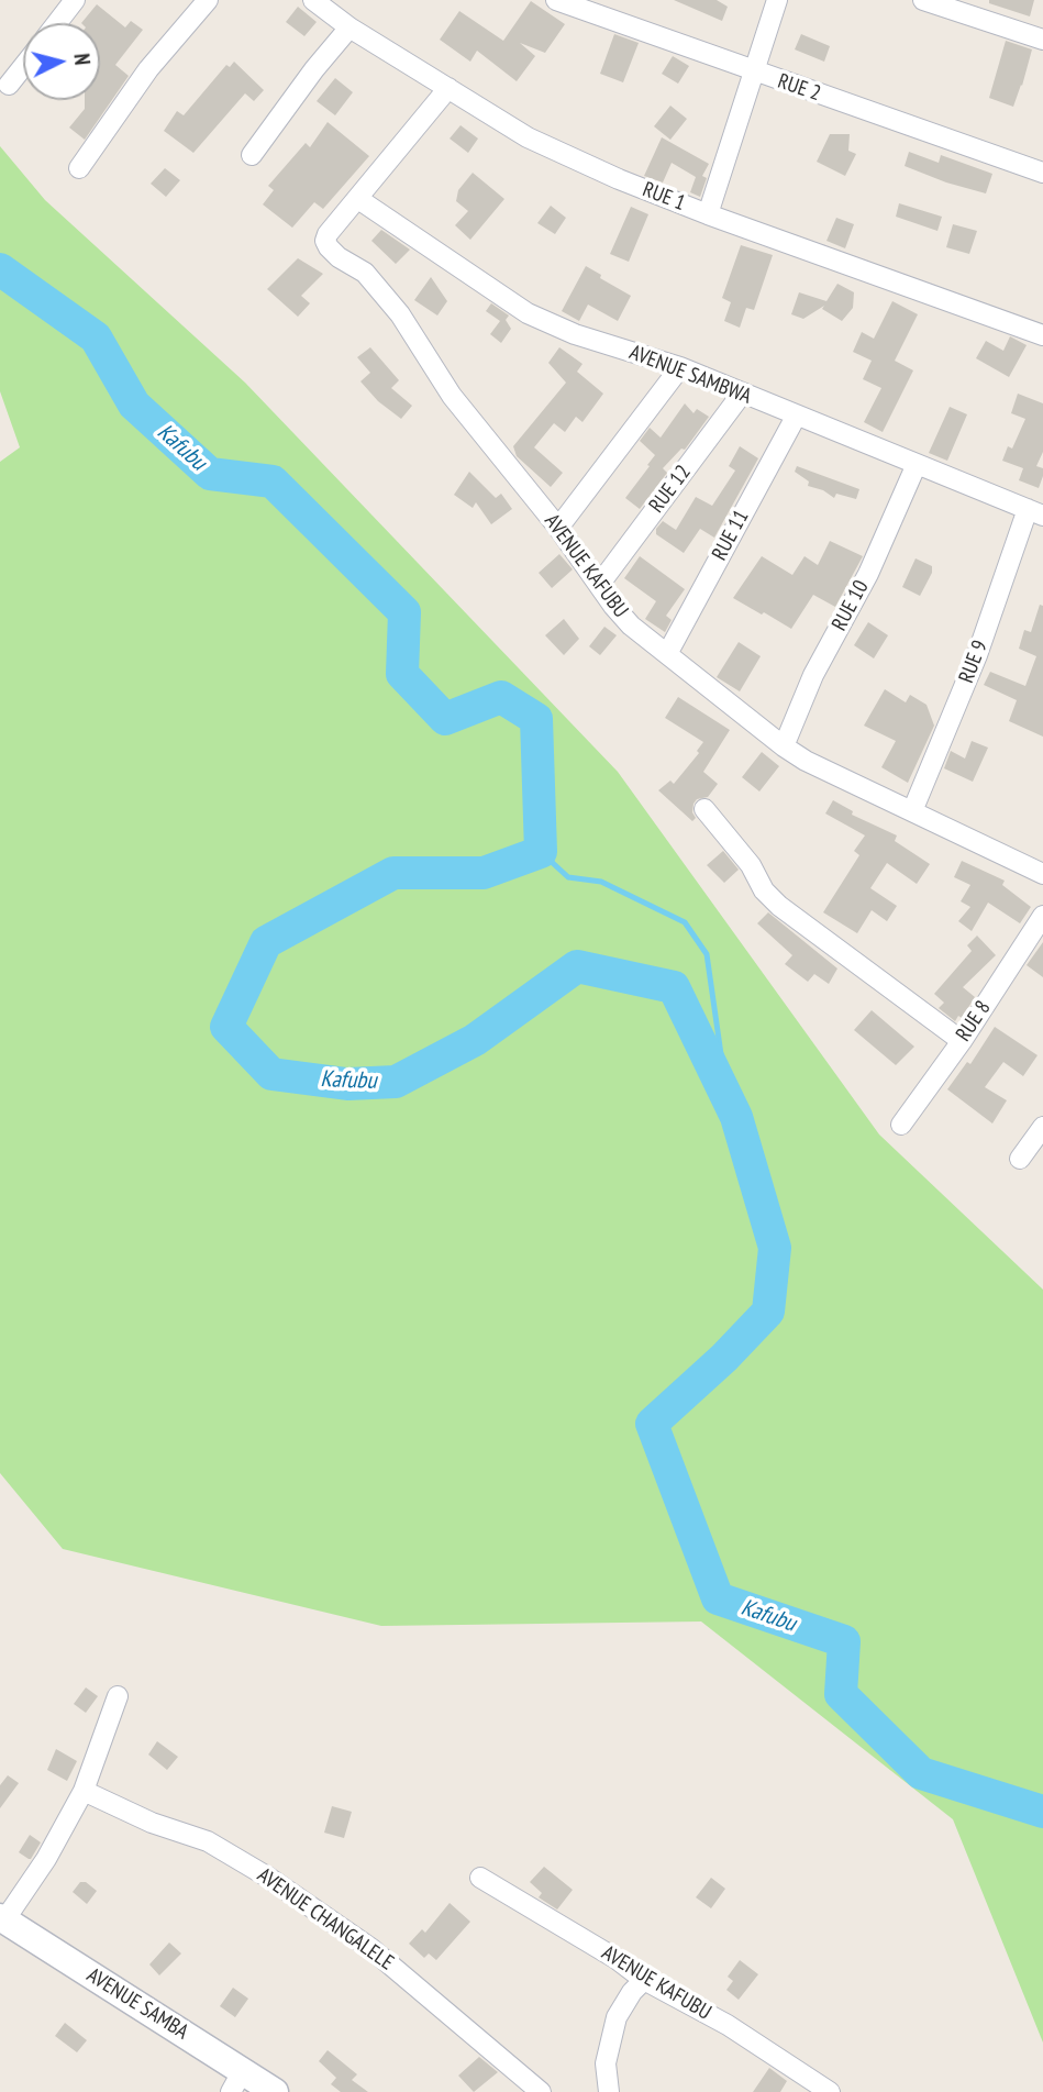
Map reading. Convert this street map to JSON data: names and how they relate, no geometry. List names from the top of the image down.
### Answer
{
  "streets": {
    "street": [
      "RUE 2",
      "RUE 1",
      "AVENUE SAMBWA",
      "RUE 12",
      "RUE 11",
      "AVENUE KAFUBU",
      "RUE 10",
      "RUE 9",
      "RUE 8",
      "AVENUE CHANGALELE",
      "AVENUE SAMBA"
    ]
  },
  "crossings": [
    ["AVENUE SAMBWA", "RUE 12"],
    ["AVENUE SAMBWA", "RUE 11"],
    ["AVENUE SAMBWA", "AVENUE KAFUBU"],
    ["AVENUE SAMBWA", "RUE 10"],
    ["AVENUE SAMBWA", "RUE 9"],
    ["RUE 12", "AVENUE KAFUBU"],
    ["RUE 11", "AVENUE KAFUBU"],
    ["AVENUE KAFUBU", "RUE 10"],
    ["AVENUE KAFUBU", "RUE 9"]
  ],
  "water": ["Kafubu"],
  "north": "right"
}
